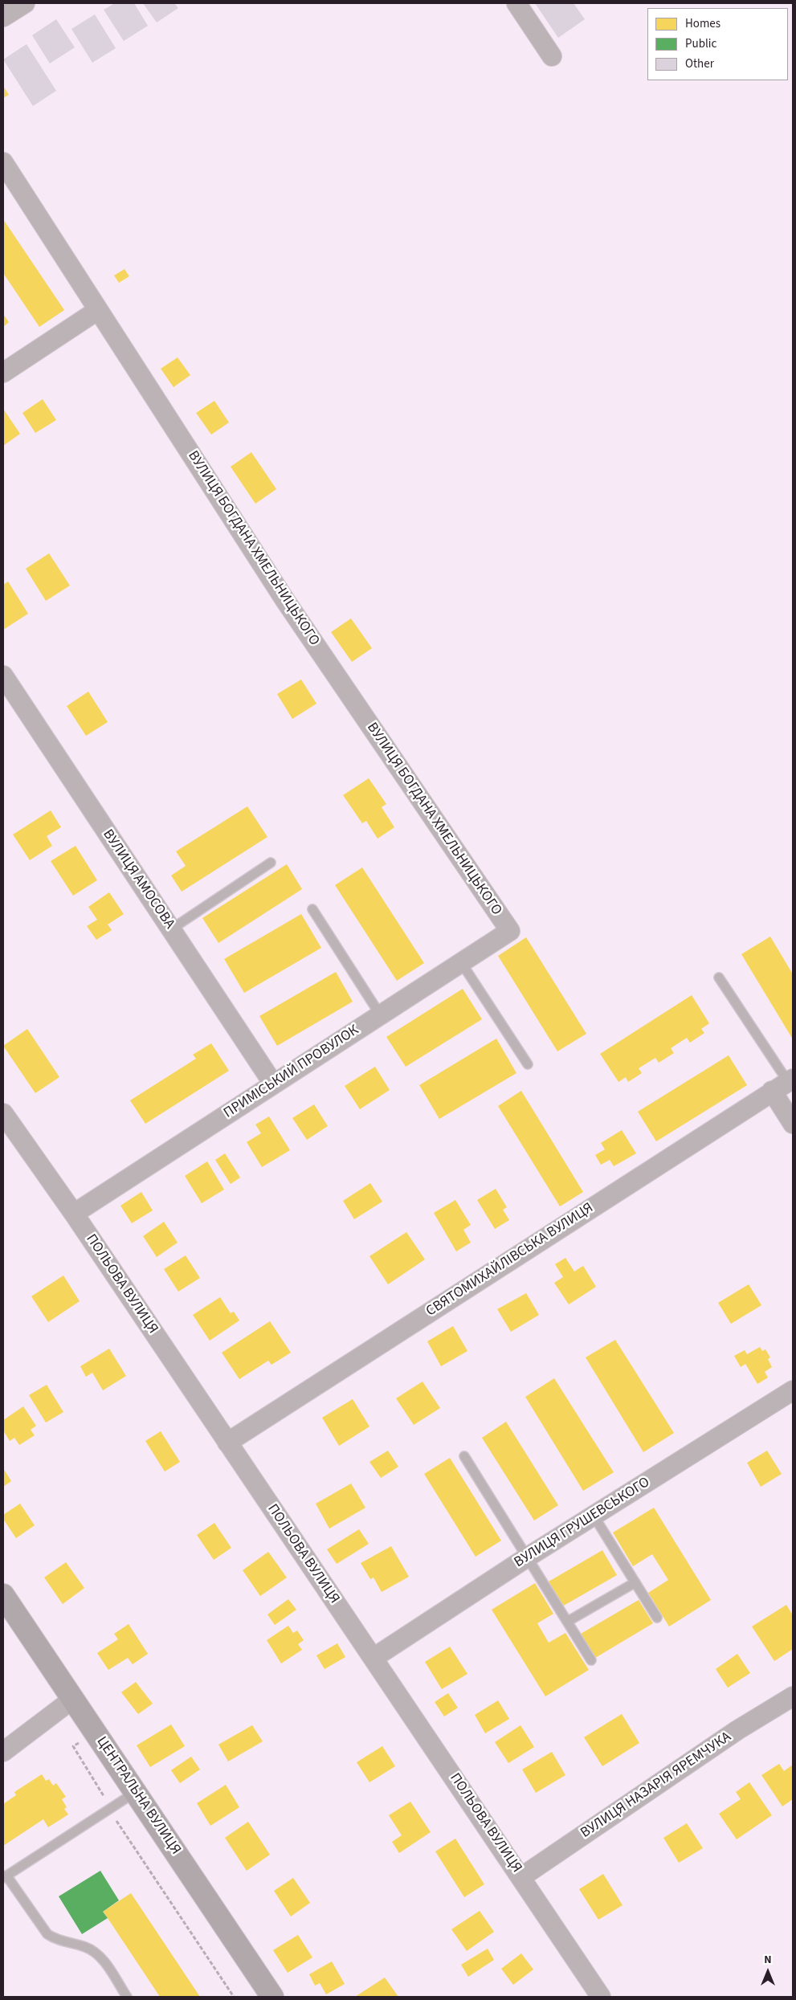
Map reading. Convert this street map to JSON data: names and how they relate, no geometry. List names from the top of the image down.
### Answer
{
  "streets": {
    "main road": ["ЦЕНТРАЛЬНА ВУЛИЦЯ"],
    "street": [
      "ВУЛИЦЯ БОГДАНА ХМЕЛЬНИЦЬКОГО",
      "ВУЛИЦЯ АМОСОВА",
      "ПРИМІСЬКИЙ ПРОВУЛОК",
      "СВЯТОМИХАЙЛІВСЬКА ВУЛИЦЯ",
      "ПОЛЬОВА ВУЛИЦЯ",
      "ВУЛИЦЯ ГРУШЕВСЬКОГО",
      "ВУЛИЦЯ НАЗАРІЯ ЯРЕМЧУКА"
    ]
  },
  "crossings": [
    ["ВУЛИЦЯ БОГДАНА ХМЕЛЬНИЦЬКОГО", "ПРИМІСЬКИЙ ПРОВУЛОК"],
    ["ВУЛИЦЯ АМОСОВА", "ПРИМІСЬКИЙ ПРОВУЛОК"],
    ["ПРИМІСЬКИЙ ПРОВУЛОК", "ПОЛЬОВА ВУЛИЦЯ"],
    ["СВЯТОМИХАЙЛІВСЬКА ВУЛИЦЯ", "ПОЛЬОВА ВУЛИЦЯ"],
    ["ПОЛЬОВА ВУЛИЦЯ", "ВУЛИЦЯ ГРУШЕВСЬКОГО"],
    ["ПОЛЬОВА ВУЛИЦЯ", "ВУЛИЦЯ НАЗАРІЯ ЯРЕМЧУКА"]
  ],
  "legend": ["Homes", "Public", "Other"],
  "north": "top"
}
